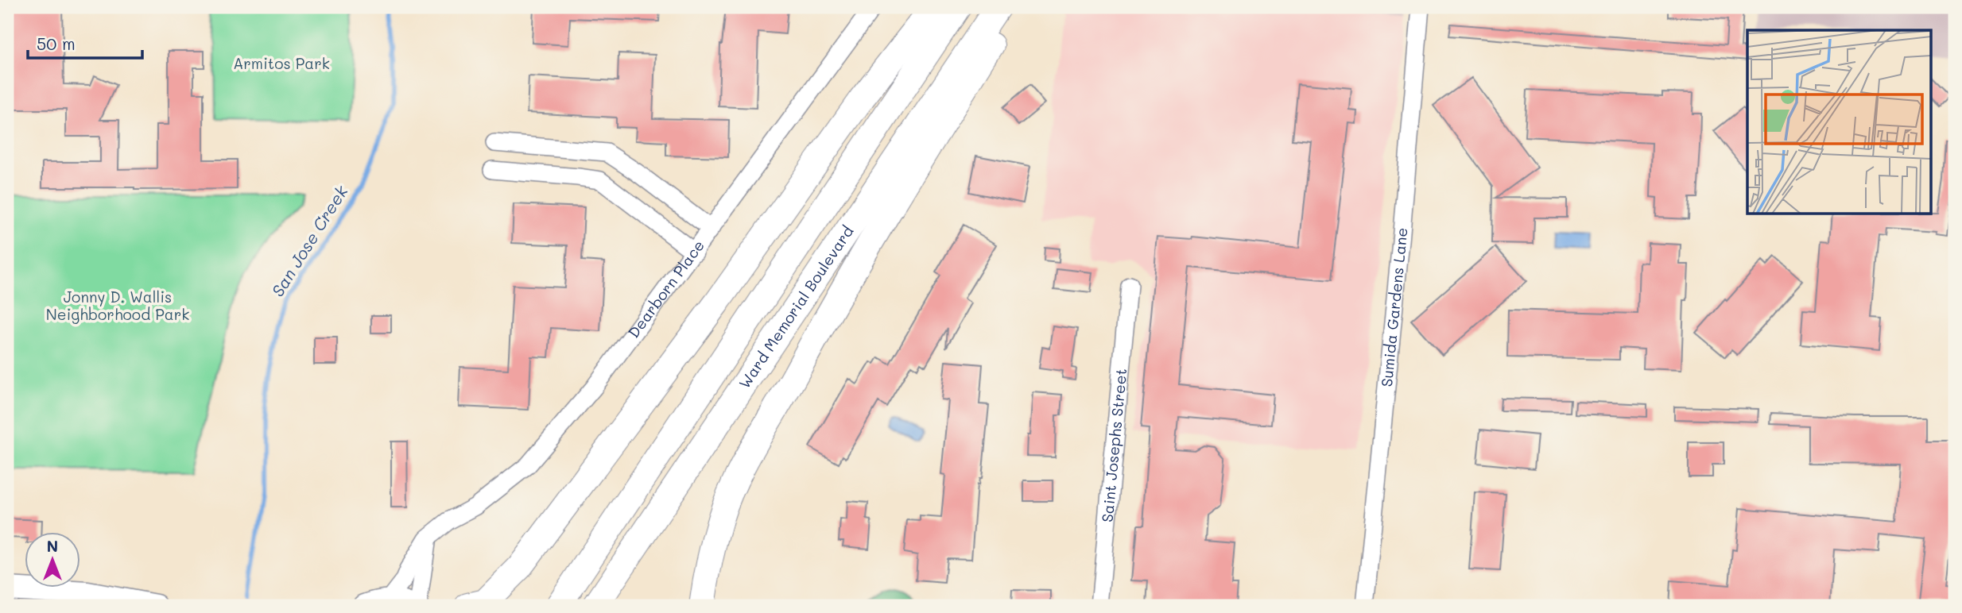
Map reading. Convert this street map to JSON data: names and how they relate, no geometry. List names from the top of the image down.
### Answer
{
  "streets": {
    "highway": ["Ward Memorial Boulevard"],
    "street": ["Dearborn Place", "Sumida Gardens Lane", "Saint Josephs Street"]
  },
  "water": ["San Jose Creek"],
  "parks": ["Armitos Park", "Jonny D. Wallis Neighborhood Park"],
  "scale_bar": "50 m",
  "north": "top"
}
